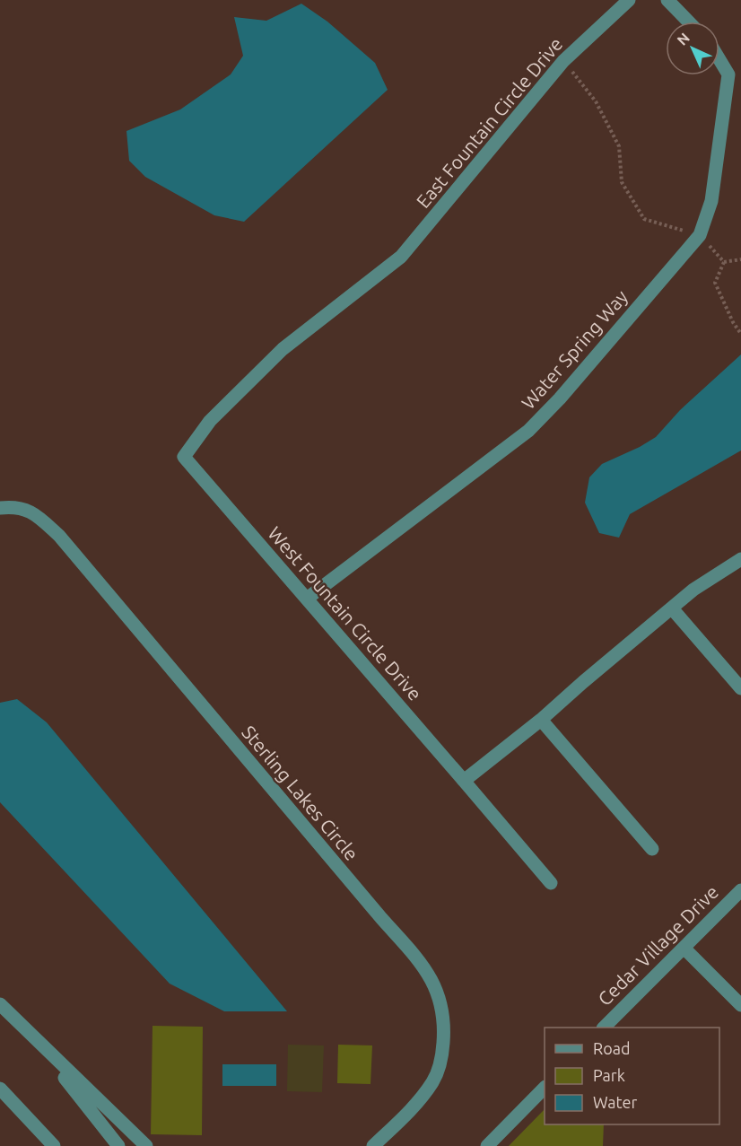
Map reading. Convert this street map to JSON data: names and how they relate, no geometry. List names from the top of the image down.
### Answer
{
  "streets": {
    "street": [
      "East Fountain Circle Drive",
      "Water Spring Way",
      "West Fountain Circle Drive",
      "Sterling Lakes Circle",
      "Cedar Village Drive"
    ]
  },
  "crossings": [
    ["East Fountain Circle Drive", "West Fountain Circle Drive"],
    ["Water Spring Way", "West Fountain Circle Drive"]
  ],
  "legend": ["Road", "Park", "Water"],
  "north": "top left"
}
